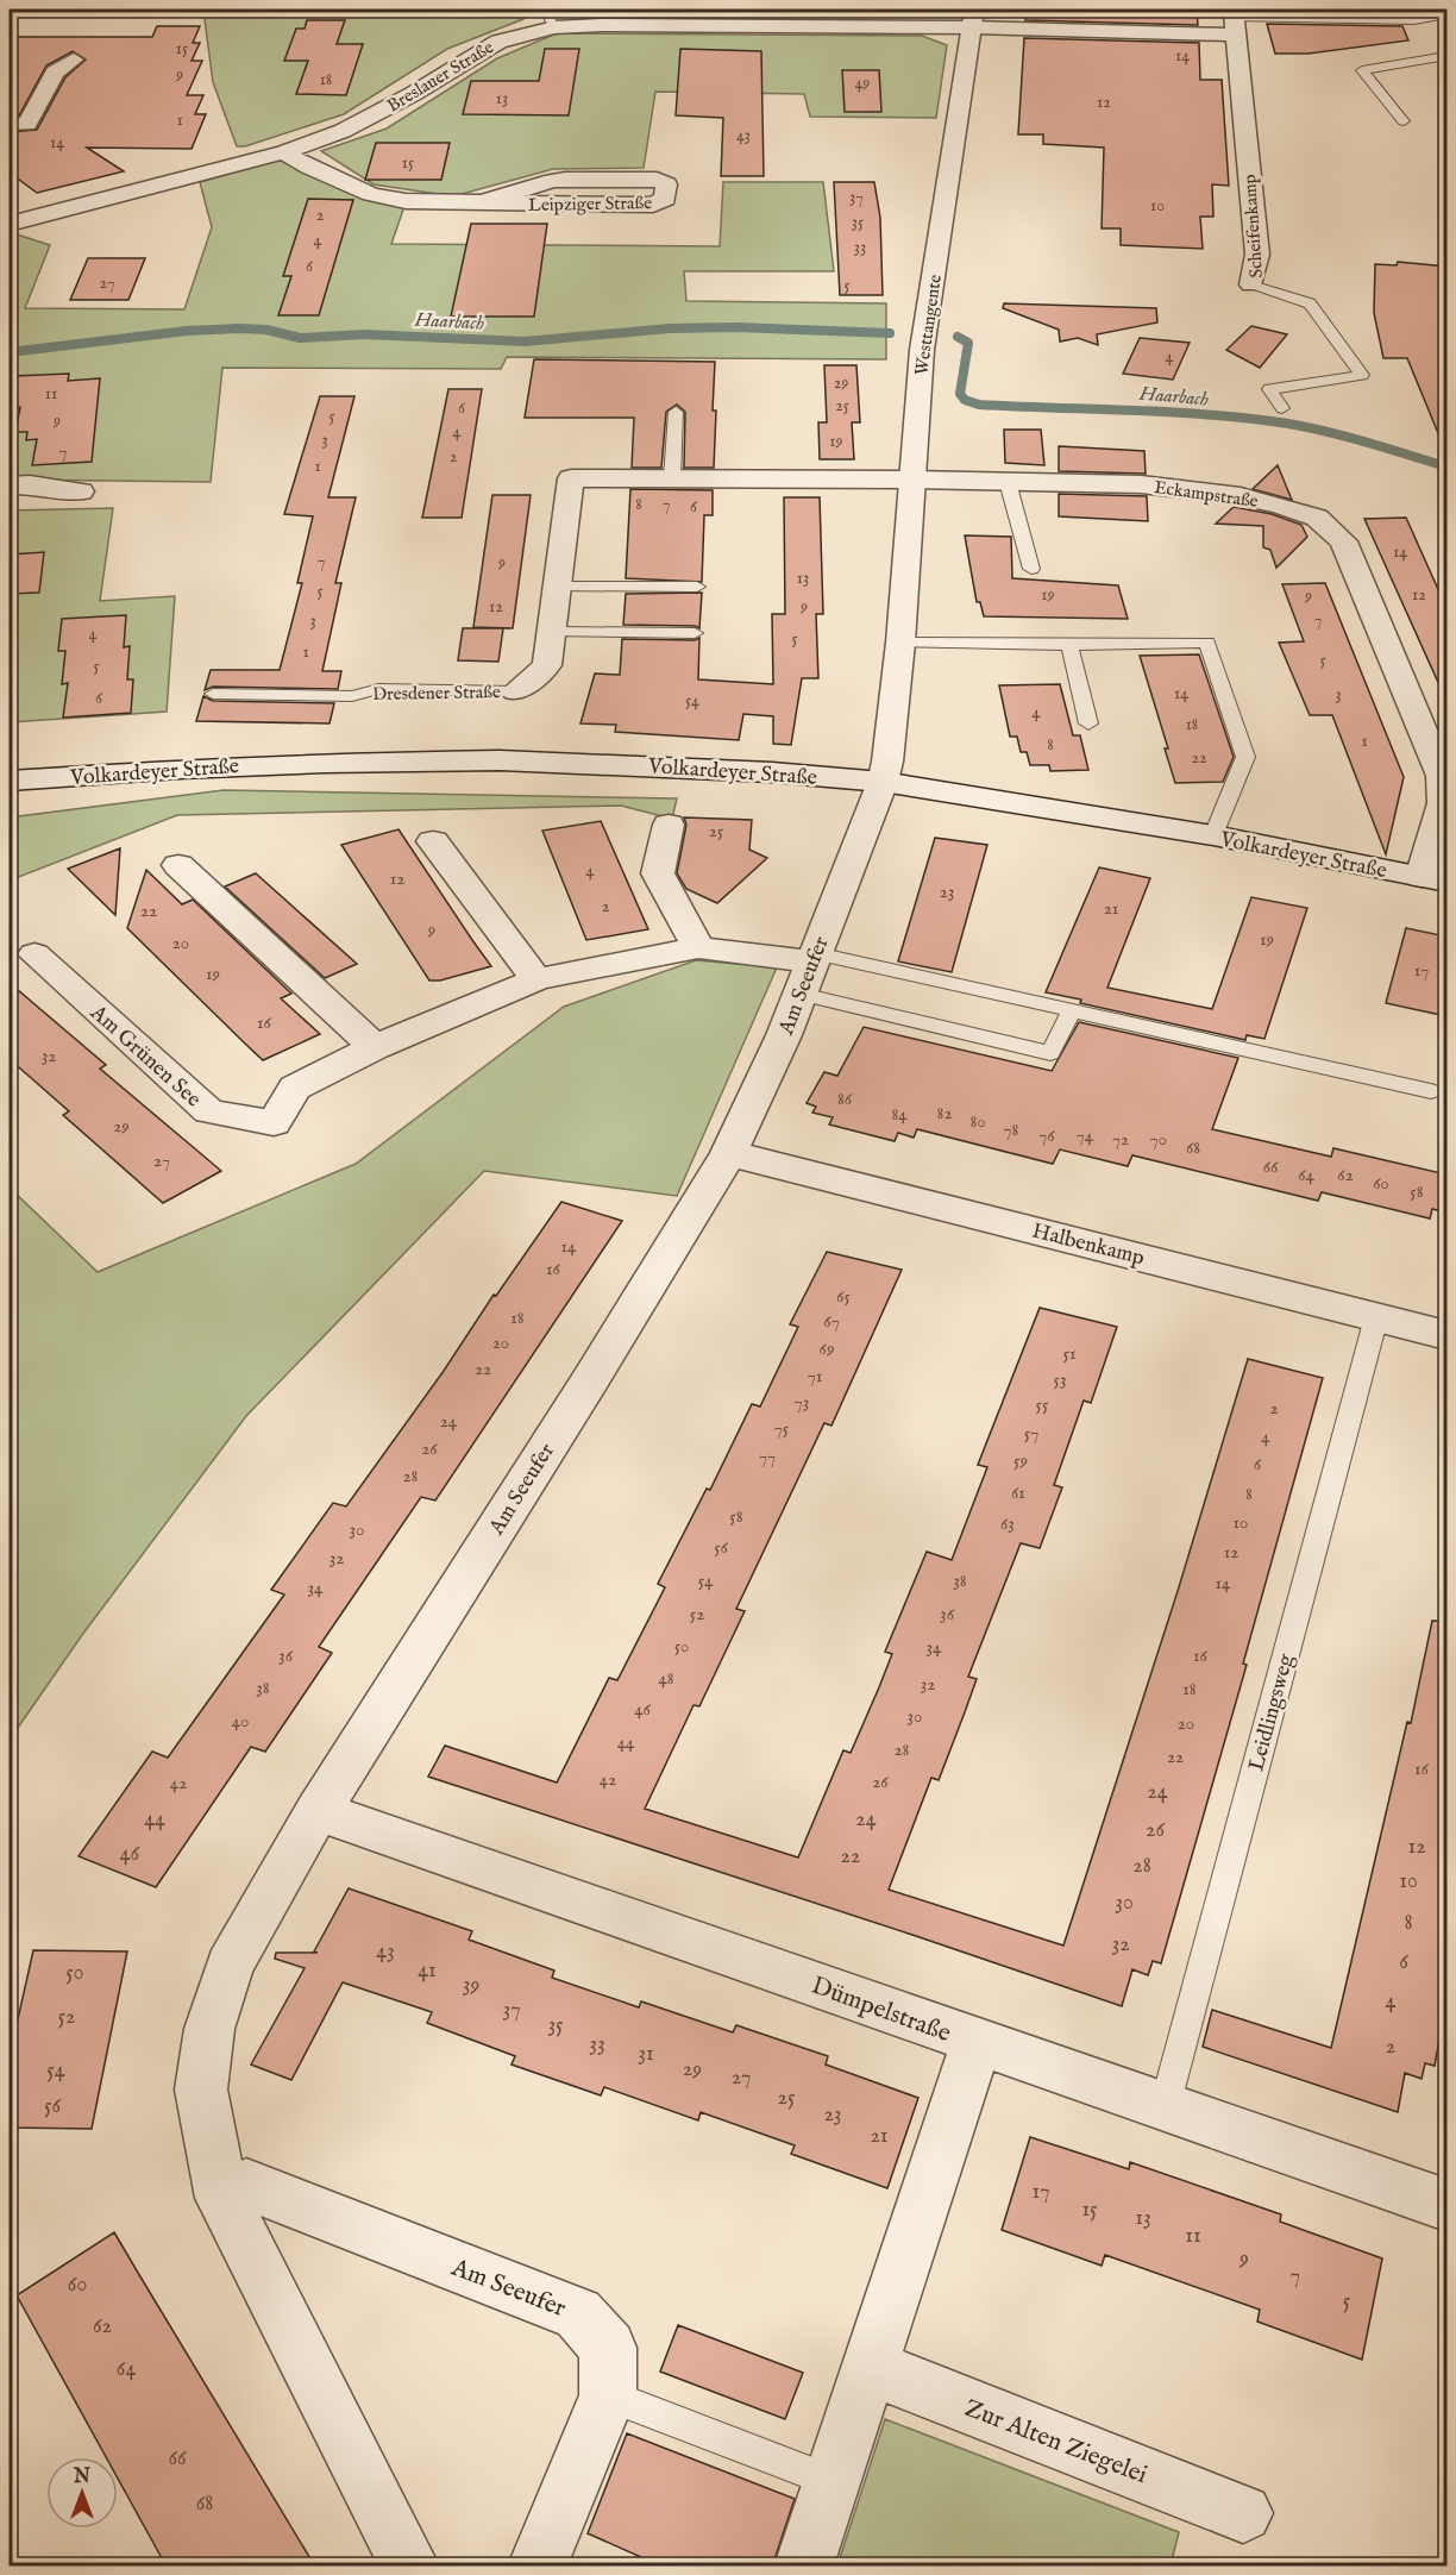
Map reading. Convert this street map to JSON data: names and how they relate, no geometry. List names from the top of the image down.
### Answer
{
  "streets": {
    "street": [
      "Breslauer Straße",
      "Leipziger Straße",
      "Scheifenkamp",
      "Westtangente",
      "Eckampstraße",
      "Dresdener Straße",
      "Volkardeyer Straße",
      "Am Seeufer",
      "Am Grünen See",
      "Halbenkamp",
      "Dümpelstraße",
      "Zur Alten Ziegelei"
    ],
    "lane": ["Leidlingsweg"]
  },
  "crossings": [
    ["Breslauer Straße", "Leipziger Straße"],
    ["Breslauer Straße", "Westtangente"],
    ["Westtangente", "Eckampstraße"],
    ["Westtangente", "Dresdener Straße"],
    ["Westtangente", "Volkardeyer Straße"],
    ["Westtangente", "Am Seeufer"],
    ["Eckampstraße", "Dresdener Straße"],
    ["Eckampstraße", "Volkardeyer Straße"],
    ["Volkardeyer Straße", "Am Seeufer"],
    ["Am Seeufer", "Am Grünen See"],
    ["Am Seeufer", "Halbenkamp"],
    ["Am Seeufer", "Dümpelstraße"],
    ["Halbenkamp", "Leidlingsweg"],
    ["Leidlingsweg", "Dümpelstraße"]
  ],
  "water": ["Haarbach"],
  "house_numbers": [
    "15",
    "14",
    "9",
    "18",
    "49",
    "13",
    "12",
    "1",
    "43",
    "14",
    "15",
    "37",
    "10",
    "2",
    "35",
    "4",
    "33",
    "6",
    "27",
    "5",
    "4",
    "29",
    "11",
    "25",
    "6",
    "5",
    "9",
    "4",
    "3",
    "19",
    "7",
    "2",
    "1",
    "8",
    "7",
    "6",
    "14",
    "7",
    "9",
    "13",
    "5",
    "19",
    "12",
    "9",
    "12",
    "9",
    "7",
    "3",
    "4",
    "5",
    "1",
    "5",
    "5",
    "14",
    "3",
    "6",
    "54",
    "4",
    "18",
    "1",
    "8",
    "22",
    "25",
    "4",
    "12",
    "23",
    "2",
    "21",
    "22",
    "9",
    "19",
    "20",
    "17",
    "19",
    "16",
    "32",
    "86",
    "82",
    "84",
    "80",
    "29",
    "78",
    "76",
    "74",
    "72",
    "70",
    "68",
    "27",
    "66",
    "64",
    "62",
    "60",
    "58",
    "14",
    "16",
    "65",
    "18",
    "67",
    "20",
    "69",
    "51",
    "22",
    "71",
    "53",
    "73",
    "55",
    "2",
    "24",
    "75",
    "57",
    "4",
    "26",
    "77",
    "59",
    "6",
    "28",
    "61",
    "8",
    "58",
    "10",
    "63",
    "30",
    "56",
    "12",
    "32",
    "54",
    "38",
    "14",
    "34",
    "52",
    "36",
    "50",
    "34",
    "36",
    "16",
    "48",
    "32",
    "38",
    "18",
    "46",
    "30",
    "40",
    "20",
    "44",
    "28",
    "22",
    "16",
    "42",
    "26",
    "42",
    "24",
    "44",
    "24",
    "26",
    "12",
    "46",
    "22",
    "28",
    "10",
    "30",
    "8",
    "32",
    "43",
    "6",
    "41",
    "50",
    "39",
    "4",
    "37",
    "52",
    "35",
    "33",
    "2",
    "31",
    "29",
    "54",
    "27",
    "25",
    "56",
    "23",
    "21",
    "17",
    "15",
    "13",
    "11",
    "9",
    "7",
    "60",
    "5",
    "62",
    "64",
    "66",
    "68"
  ],
  "north": "top"
}
